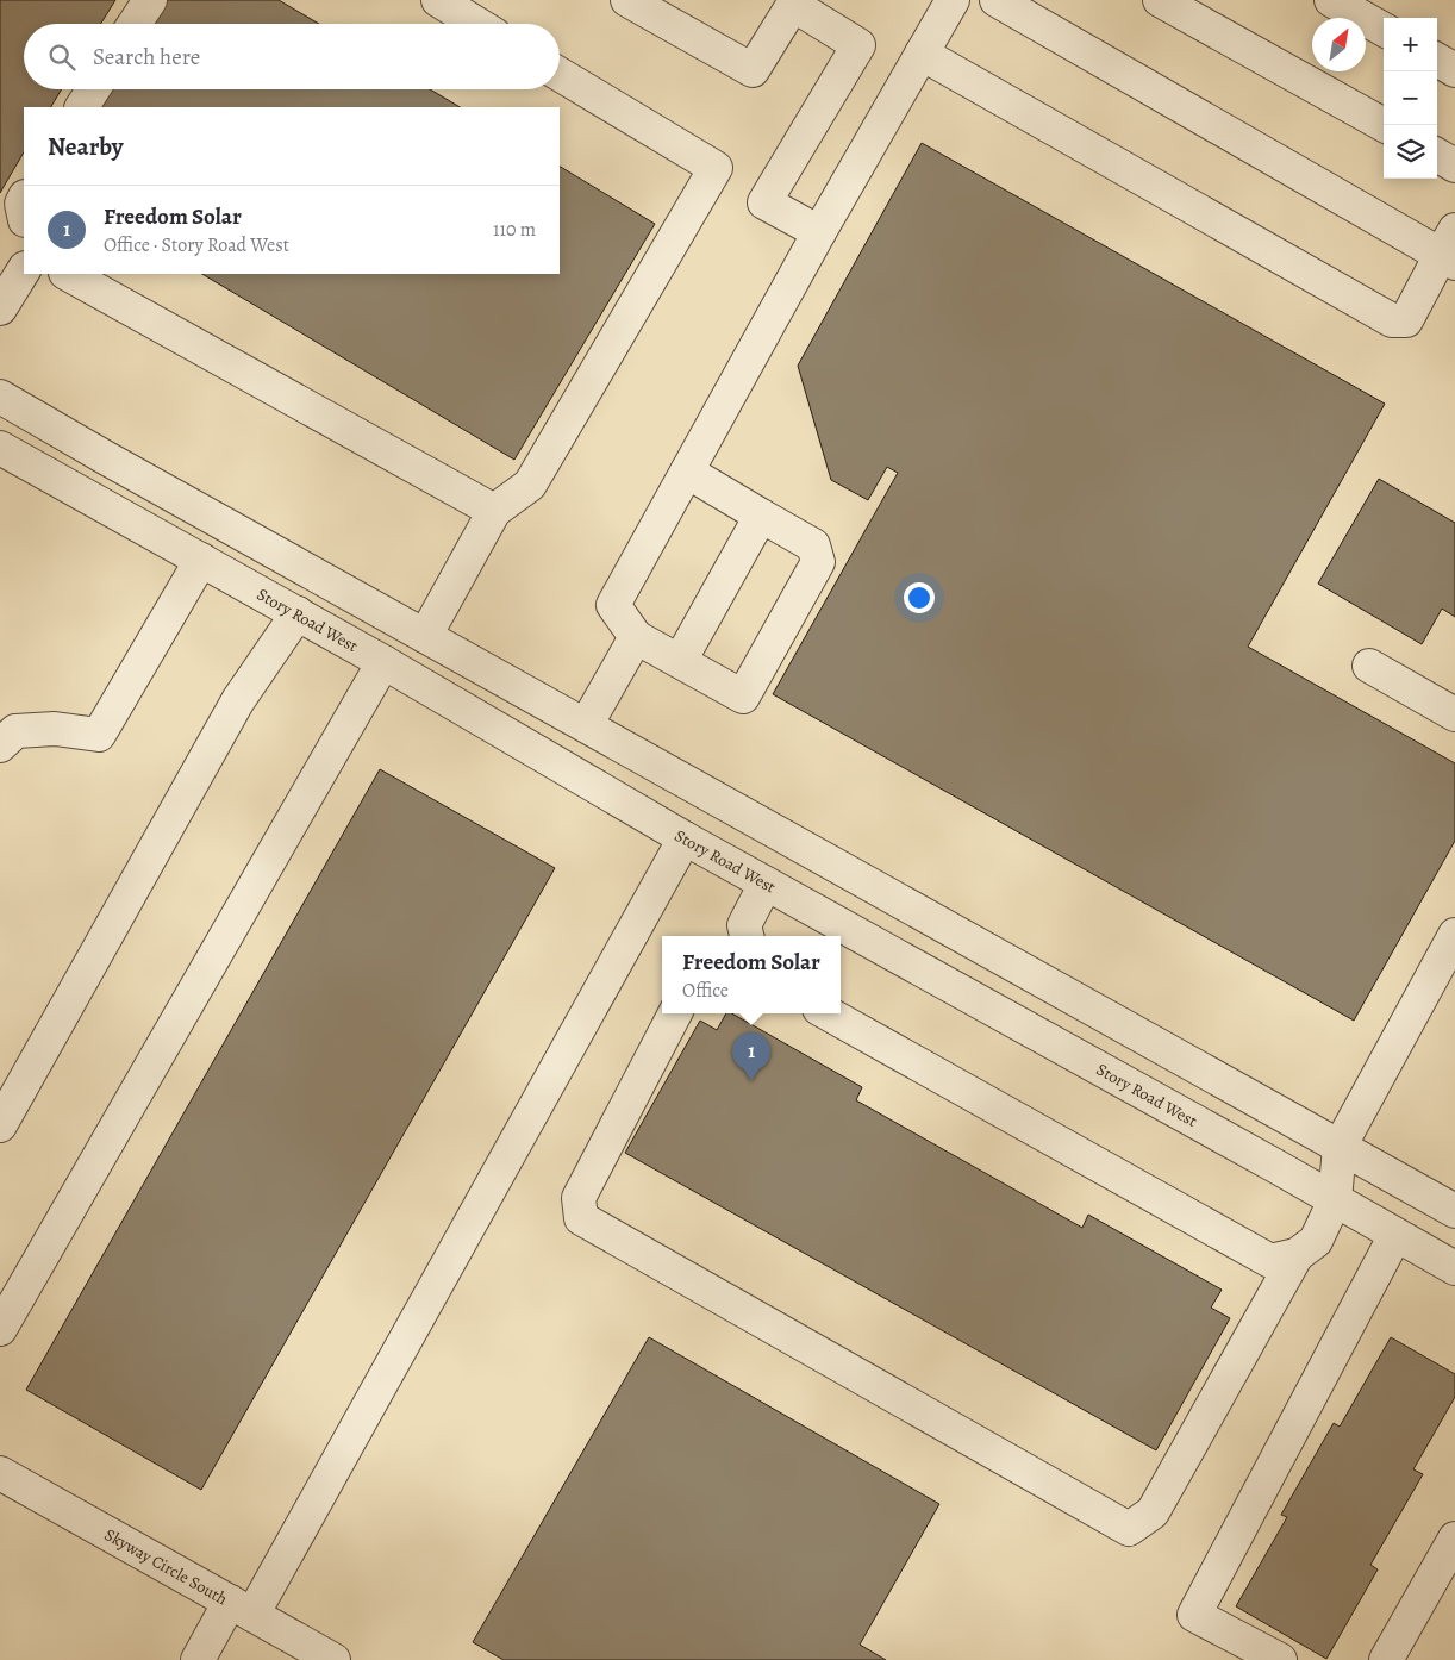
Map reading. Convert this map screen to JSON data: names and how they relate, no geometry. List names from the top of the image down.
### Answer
{
  "streets": {
    "street": ["Story Road West", "Skyway Circle South"]
  },
  "north": "top right",
  "page": {
    "map_buttons": ["+", "−"],
    "search": "Search here",
    "heading": "Nearby",
    "list": [
      {
        "mark": "1",
        "name": "Freedom Solar",
        "note": "Office · Story Road West",
        "value": "110 m"
      }
    ],
    "popup": ["Freedom Solar", "Office"],
    "pins": "1"
  }
}
